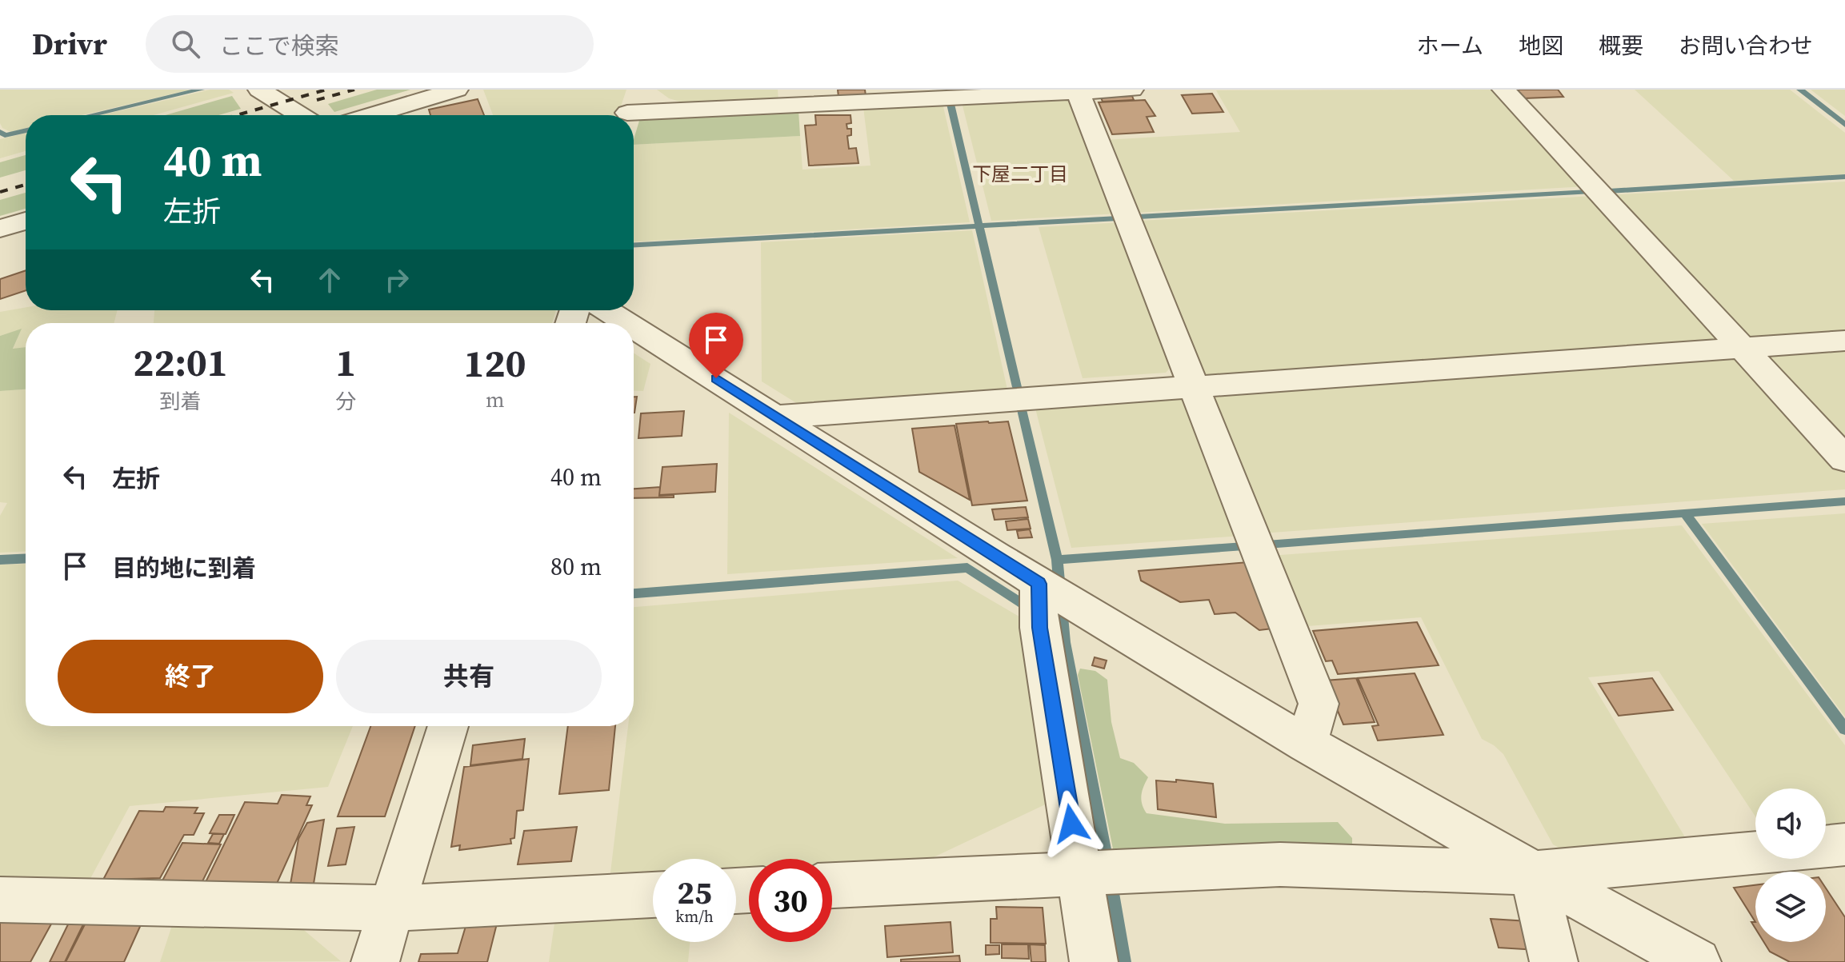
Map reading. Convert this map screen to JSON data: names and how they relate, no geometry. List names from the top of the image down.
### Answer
{
  "districts": ["下屋二丁目"],
  "page": {
    "header": "Drivr",
    "search": "ここで検索",
    "nav": [
      "ホーム",
      "地図",
      "概要",
      "お問い合わせ"
    ],
    "turn": ["40 m", "左折"],
    "eta": [
      "22:01",
      "到着",
      "1",
      "分",
      "120",
      "m"
    ],
    "list": [
      {
        "name": "左折",
        "value": "40 m"
      },
      {
        "name": "目的地に到着",
        "value": "80 m"
      }
    ],
    "buttons": ["終了", "共有"],
    "speed": "25 km/h",
    "limit": "30"
  }
}
